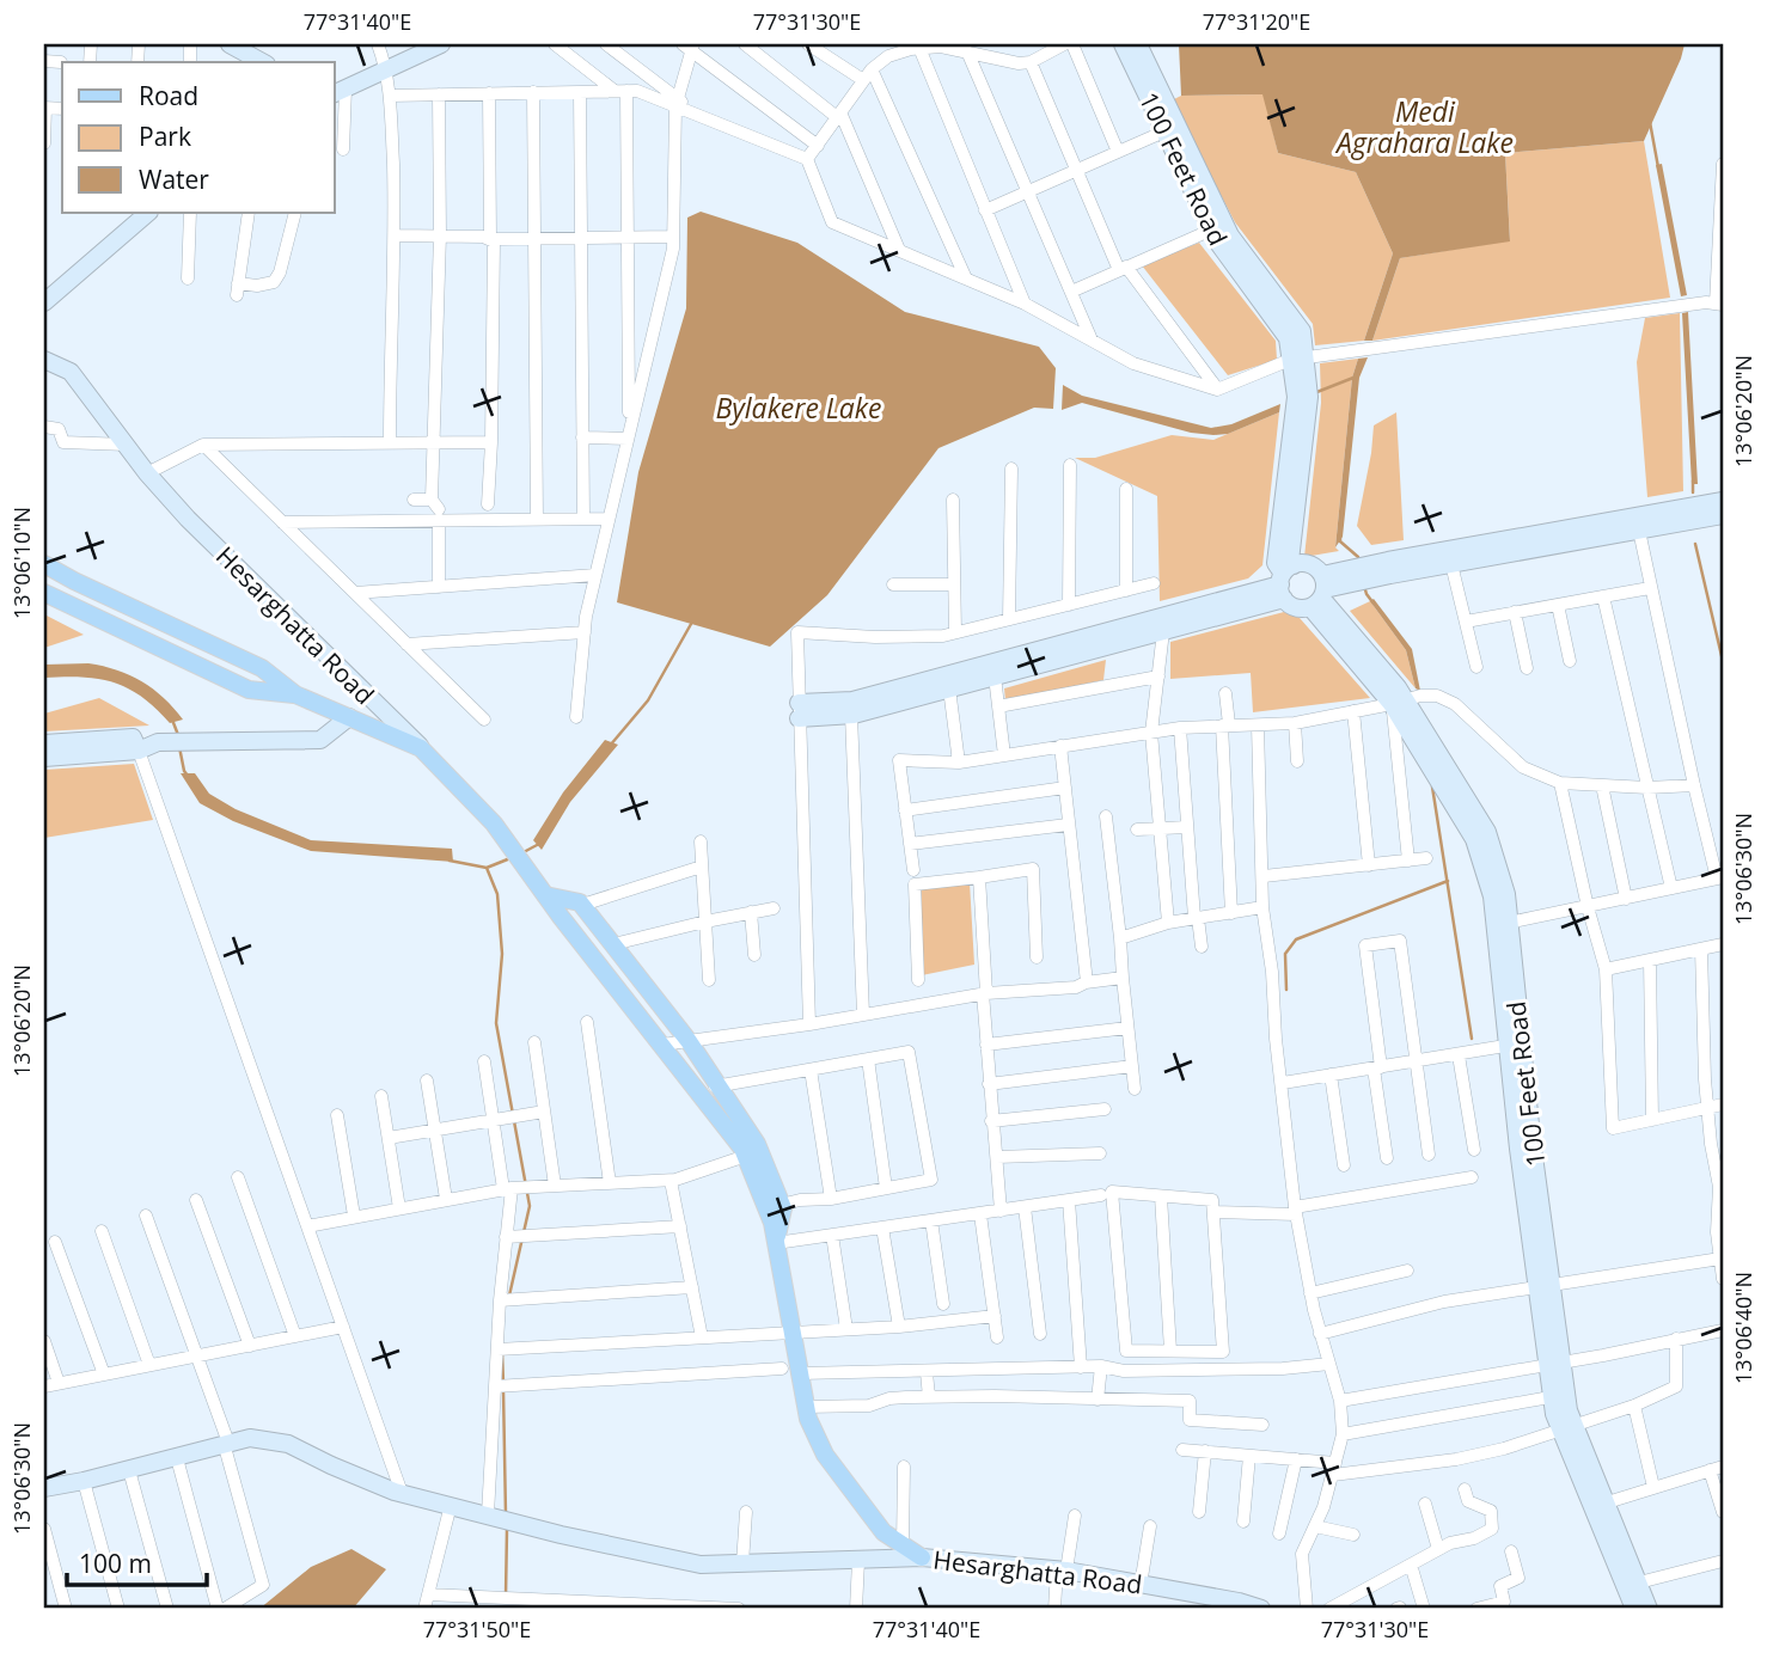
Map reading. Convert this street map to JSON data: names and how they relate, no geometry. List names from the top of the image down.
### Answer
{
  "streets": {
    "main road": ["100 Feet Road", "Hesarghatta Road"]
  },
  "water": ["Medi Agrahara Lake", "Bylakere Lake"],
  "legend": ["Road", "Park", "Water"],
  "scale_bar": "100 m",
  "coordinates": [
    "77°31'40\"E",
    "77°31'30\"E",
    "77°31'20\"E",
    "13°06'20\"N",
    "13°06'10\"N",
    "13°06'30\"N",
    "13°06'40\"N",
    "77°31'50\"E"
  ]
}
